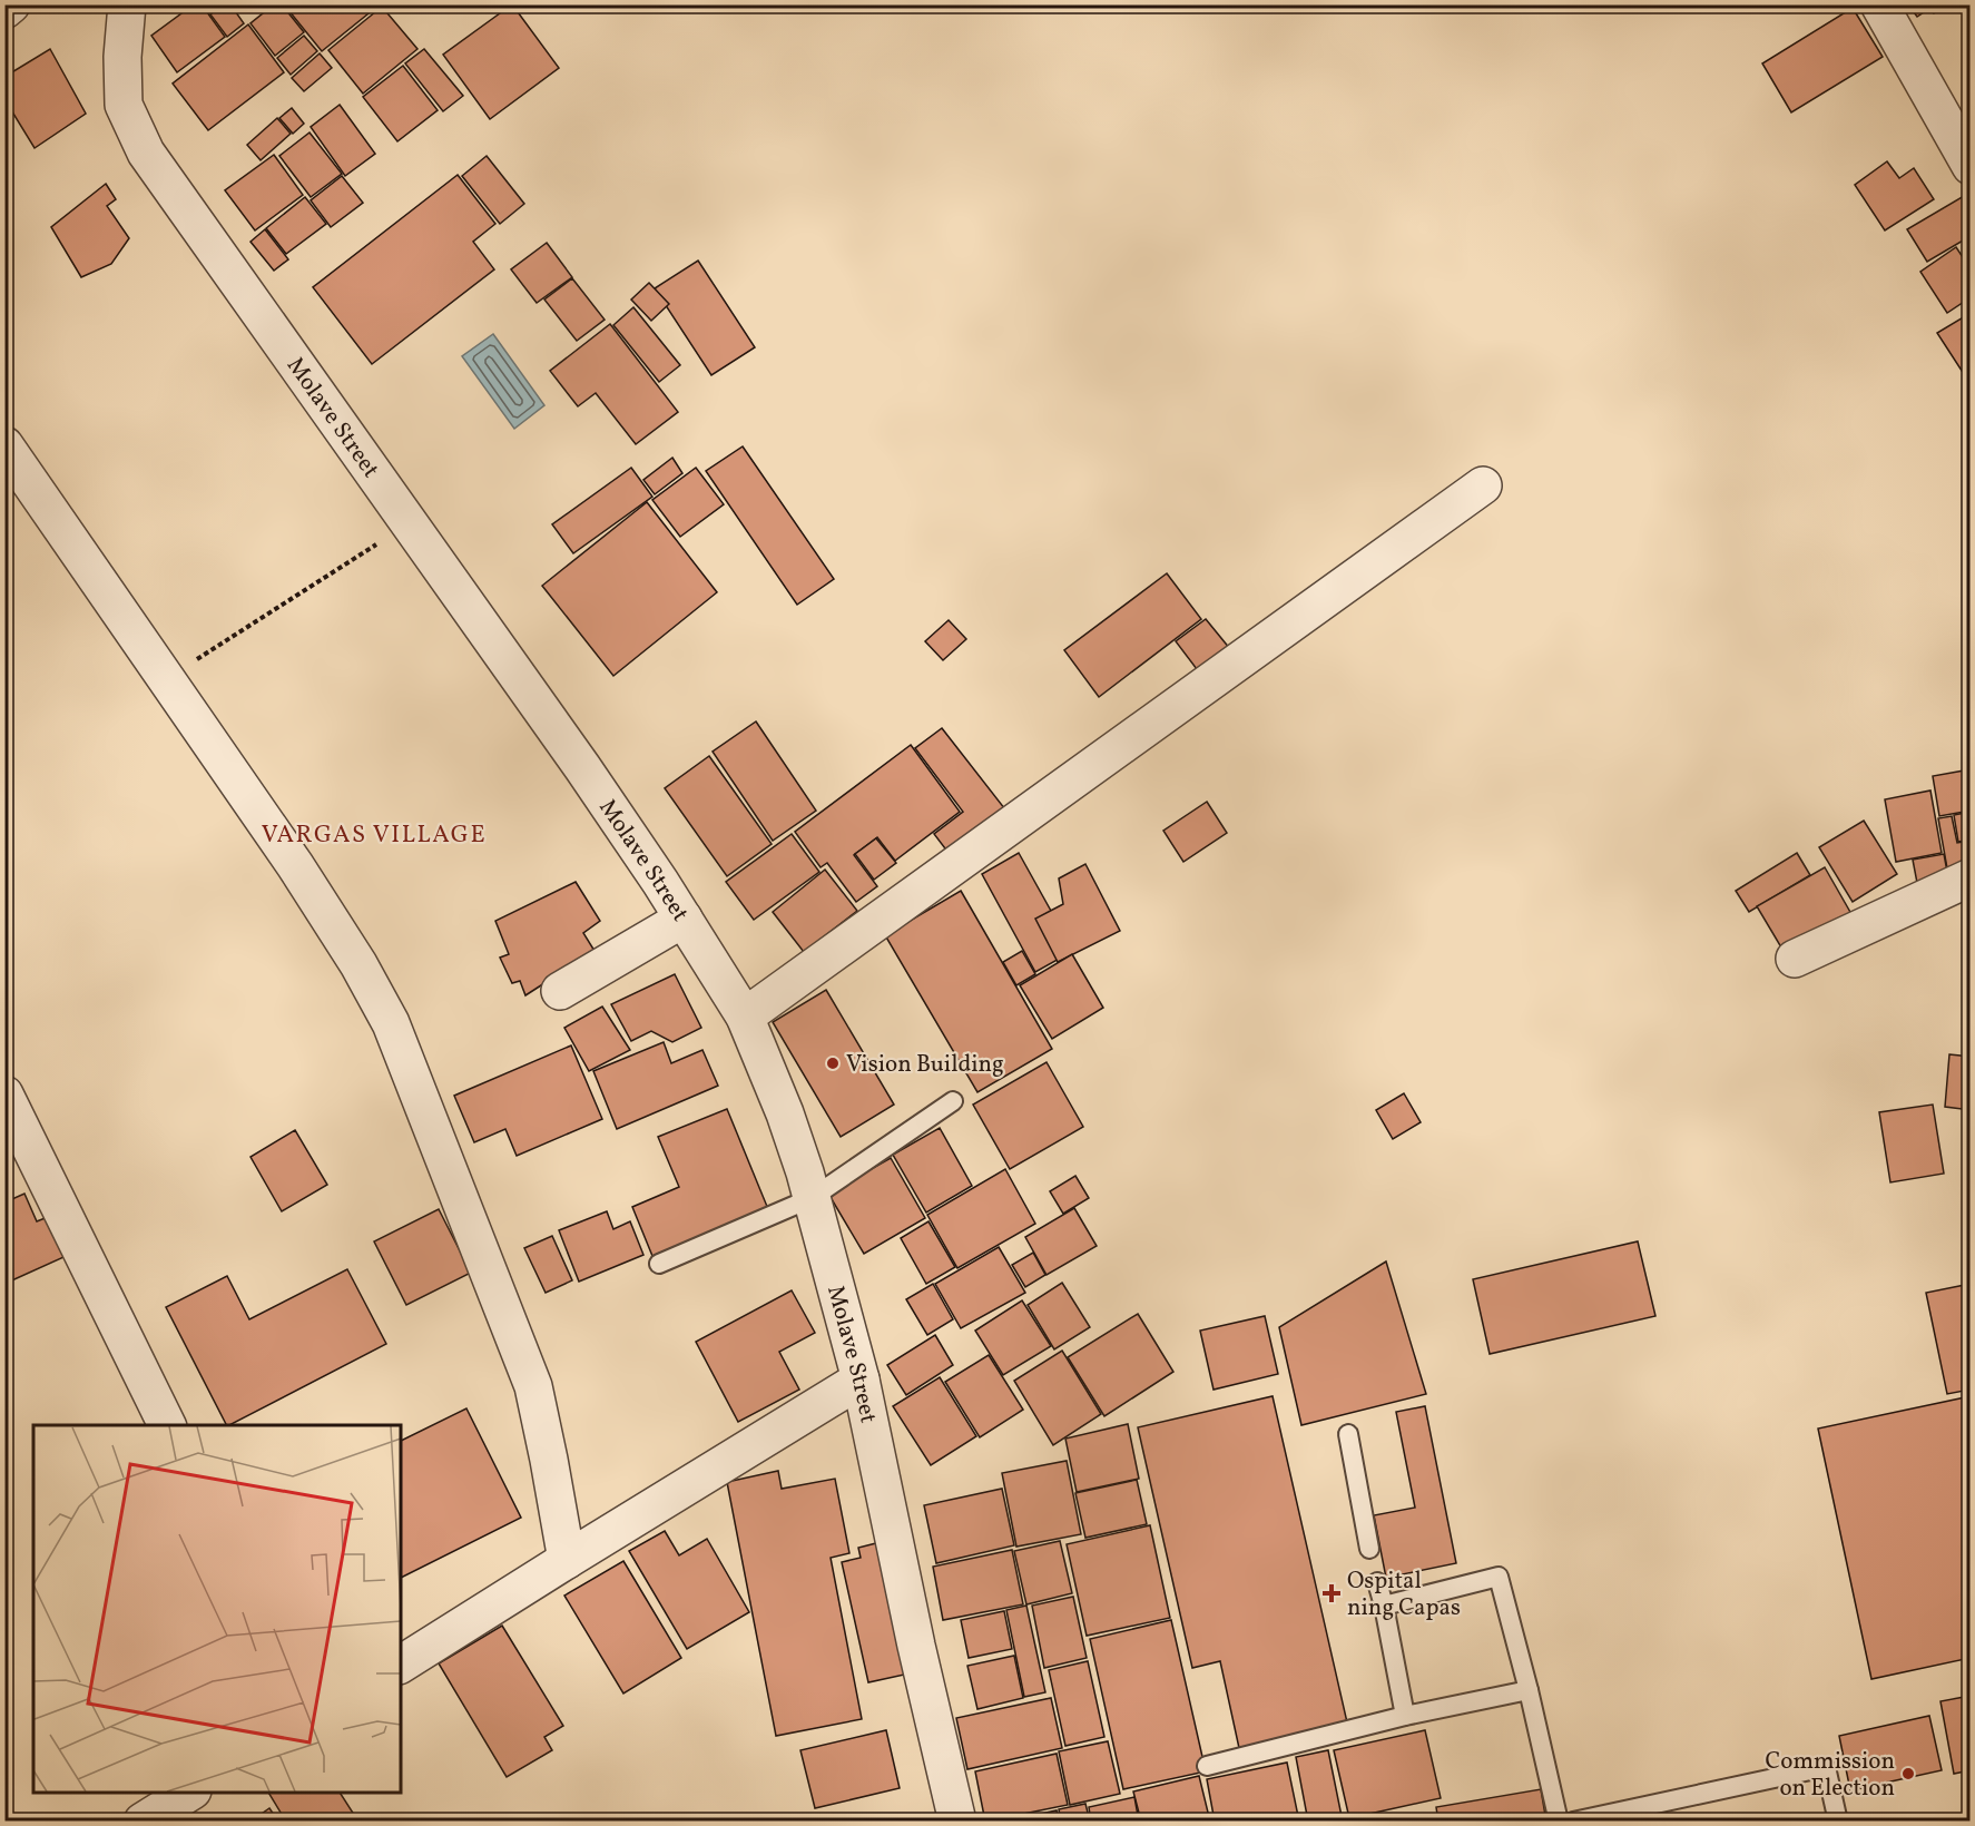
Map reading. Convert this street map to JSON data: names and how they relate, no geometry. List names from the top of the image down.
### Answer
{
  "streets": {
    "street": ["Molave Street"]
  },
  "districts": ["VARGAS VILLAGE"],
  "places": {
    "other": ["Vision Building", "Commission on Election"],
    "health": ["Ospital ning Capas"]
  }
}
